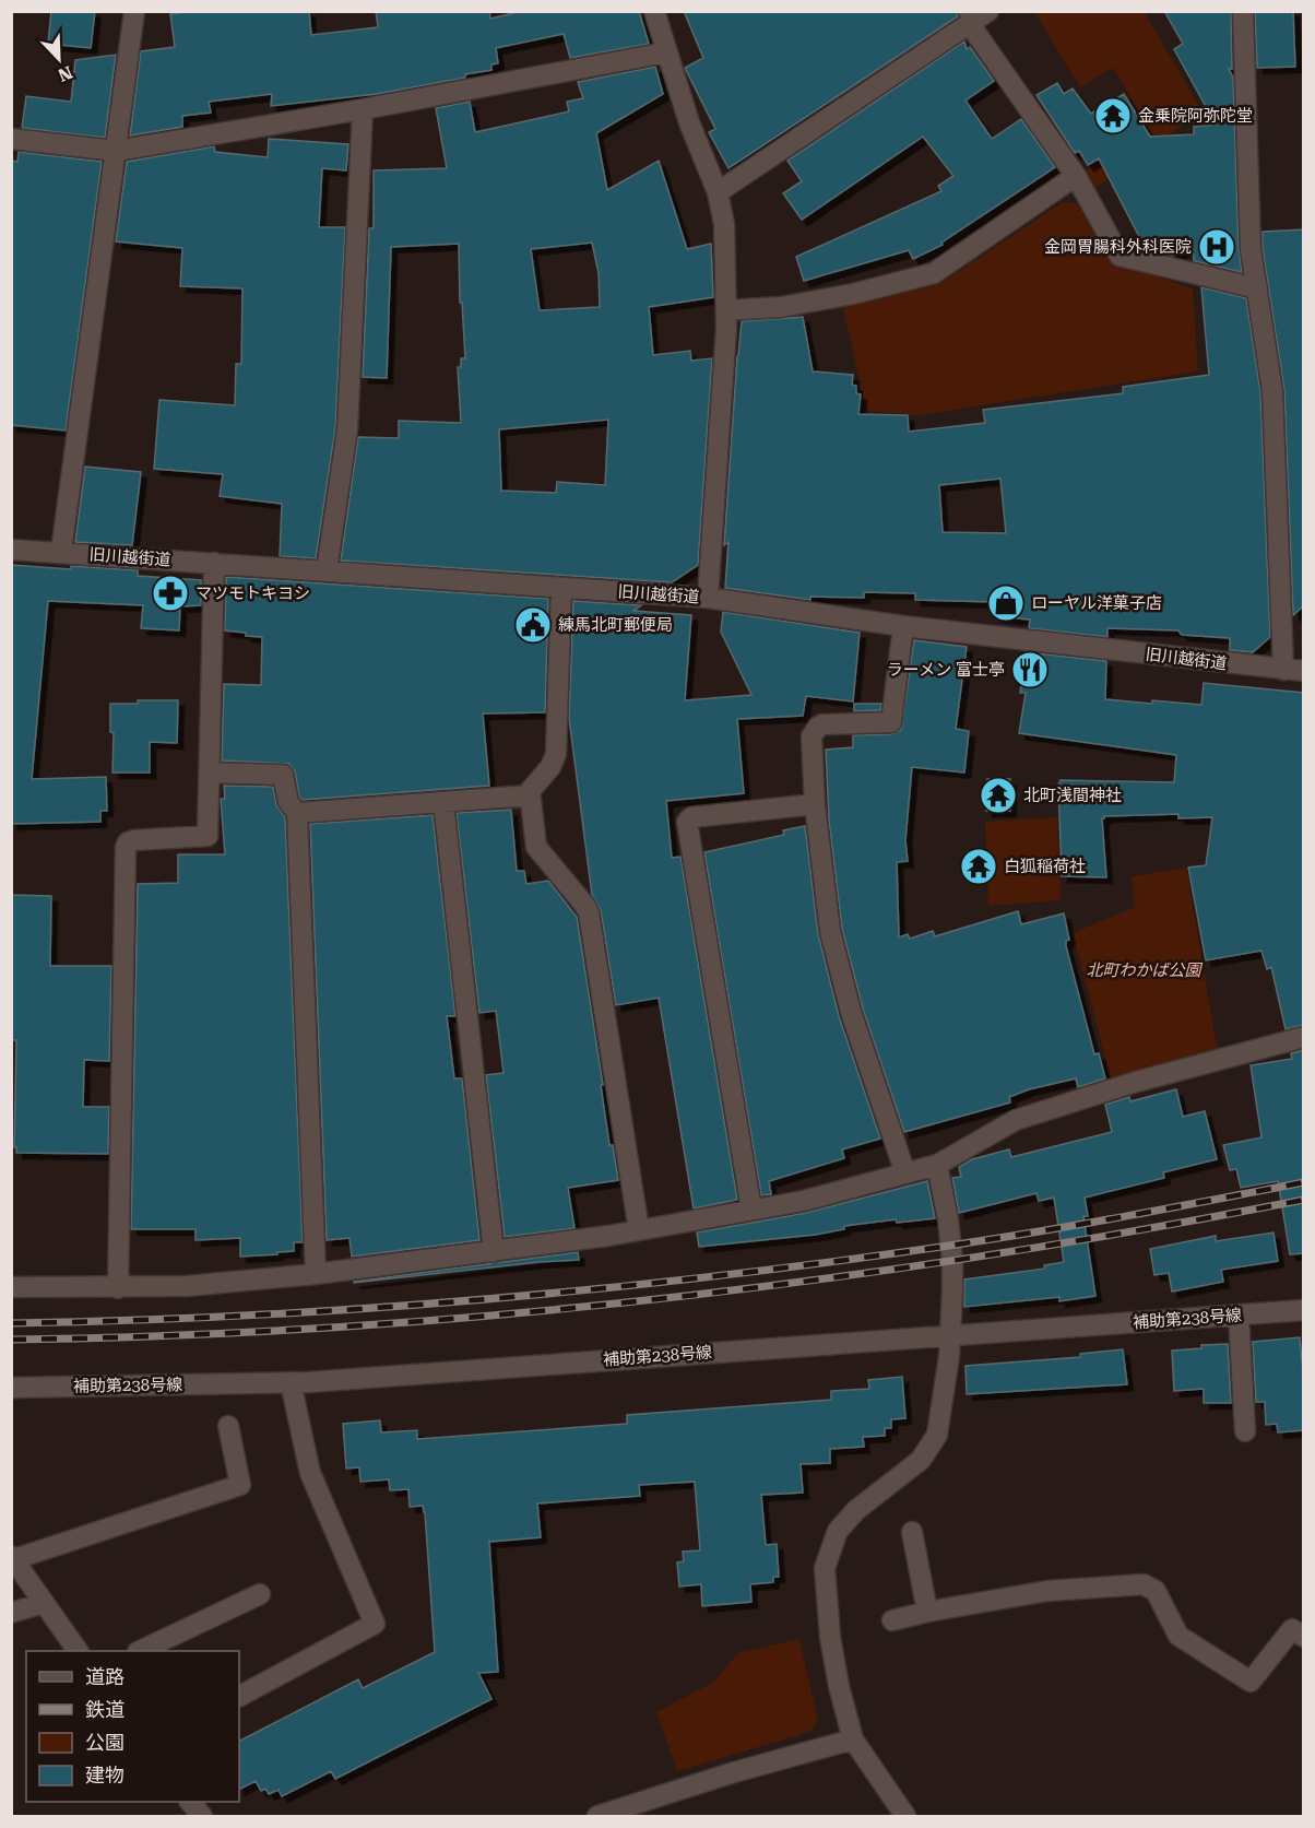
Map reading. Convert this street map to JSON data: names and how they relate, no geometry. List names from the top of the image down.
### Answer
{
  "streets": {
    "street": ["旧川越街道", "補助第238号線"]
  },
  "parks": ["北町わかば公園"],
  "places": {
    "temple": ["金乗院阿弥陀堂", "北町浅間神社", "白狐稲荷社"],
    "hospital": ["金岡胃腸科外科医院"],
    "pharmacy": ["マツモトキヨシ"],
    "shop": ["ローヤル洋菓子店"],
    "public building": ["練馬北町郵便局"],
    "restaurant": ["ラーメン 富士亭"]
  },
  "legend": [
    "道路",
    "鉄道",
    "公園",
    "建物"
  ],
  "north": "bottom right"
}
